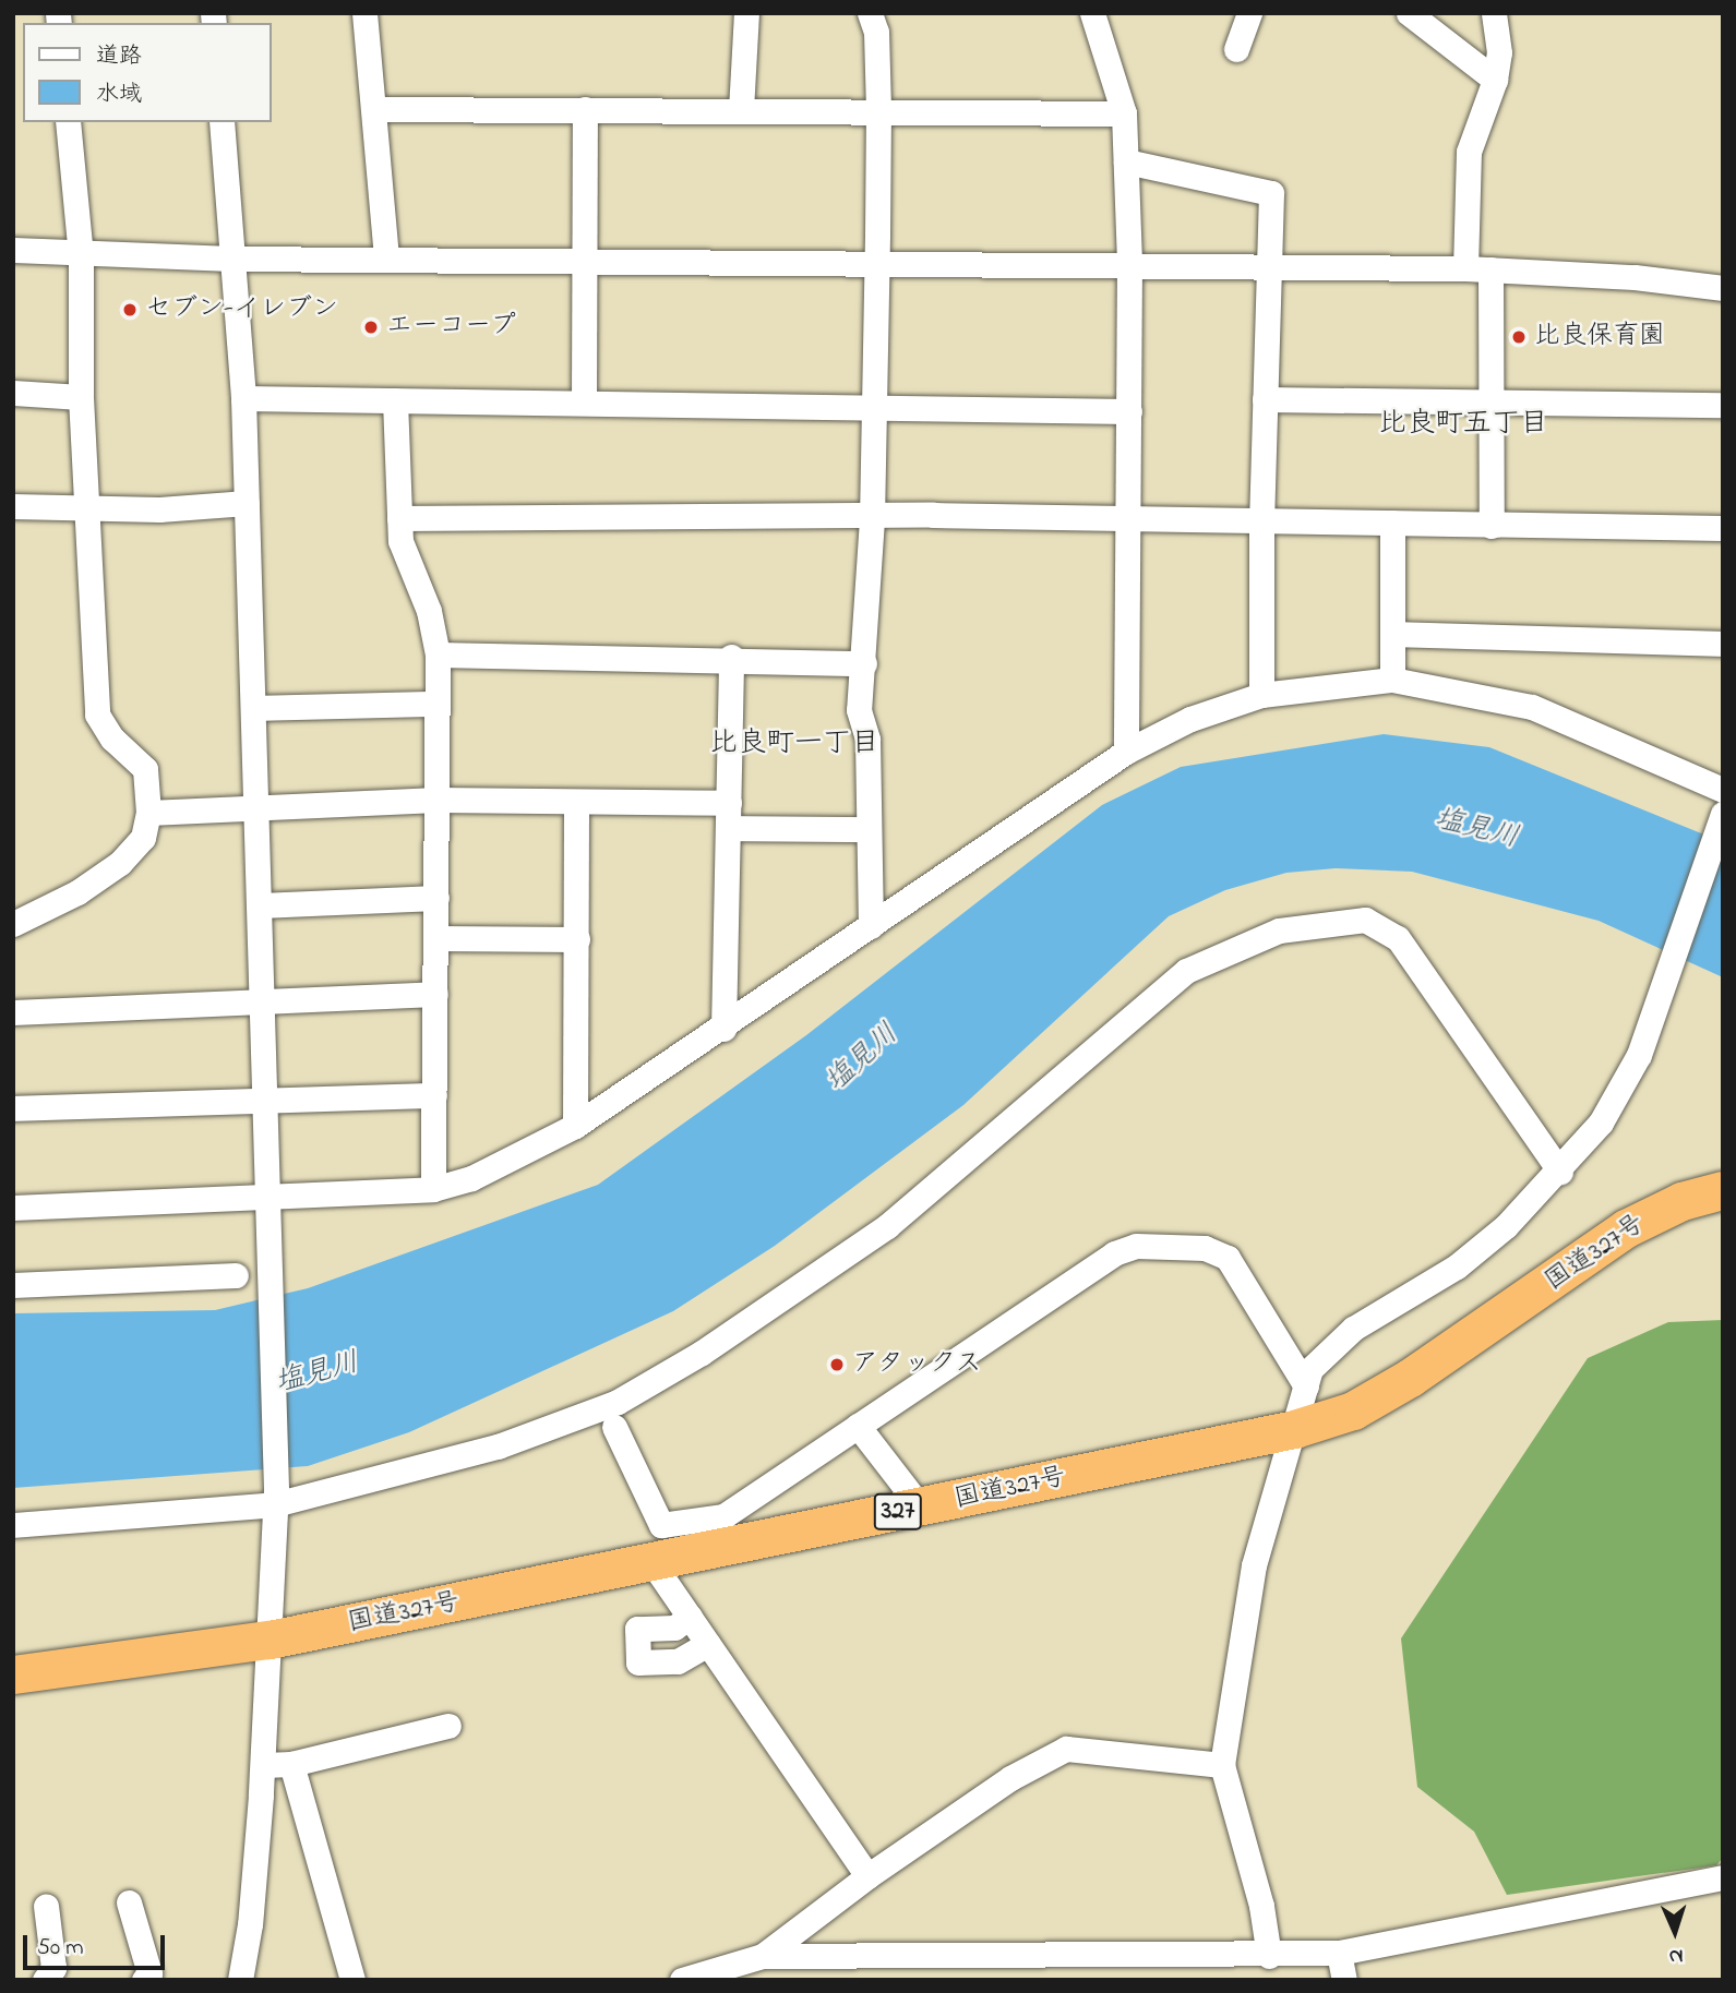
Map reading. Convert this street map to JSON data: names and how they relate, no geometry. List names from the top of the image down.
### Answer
{
  "streets": {
    "highway": ["国道327号", "327"]
  },
  "districts": ["比良町五丁目", "比良町一丁目"],
  "water": ["塩見川"],
  "places": [
    "セブン-イレブン",
    "エーコープ",
    "比良保育園",
    "アタックス"
  ],
  "legend": ["道路", "水域"],
  "scale_bar": "50 m",
  "north": "bottom"
}
